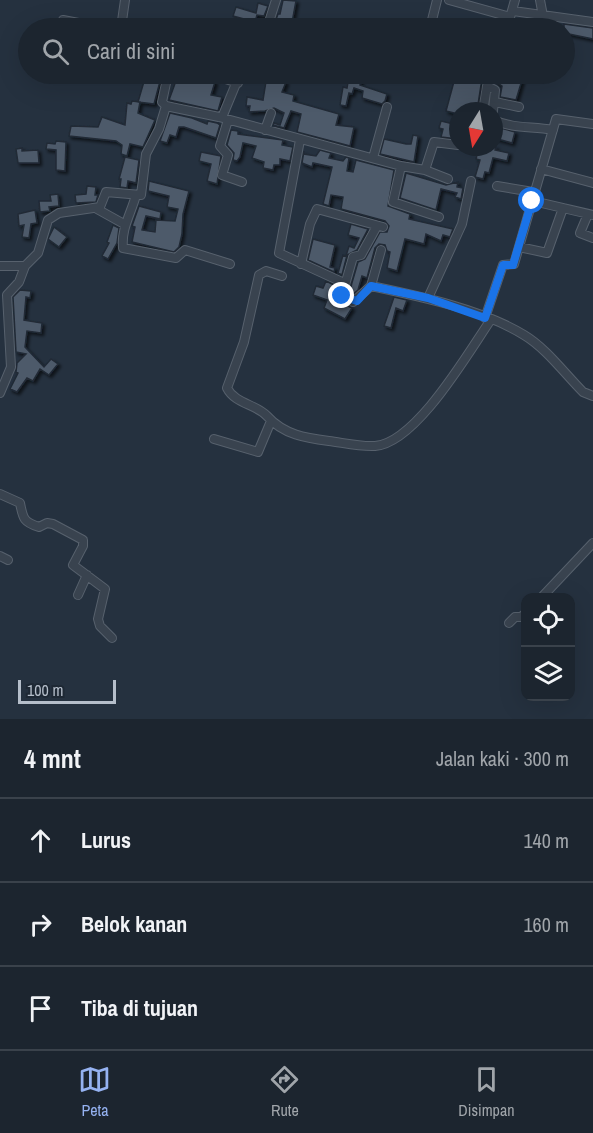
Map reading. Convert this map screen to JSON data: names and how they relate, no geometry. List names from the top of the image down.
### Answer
{
  "scale_bar": "100 m",
  "north": "bottom",
  "page": {
    "search": "Cari di sini",
    "scale": "100 m",
    "heading": ["4 mnt", "Jalan kaki · 300 m"],
    "list": [
      ["Lurus", "140 m"],
      ["Belok kanan", "160 m"],
      "Tiba di tujuan"
    ],
    "nav": ["Peta", "Rute", "Disimpan"]
  }
}
